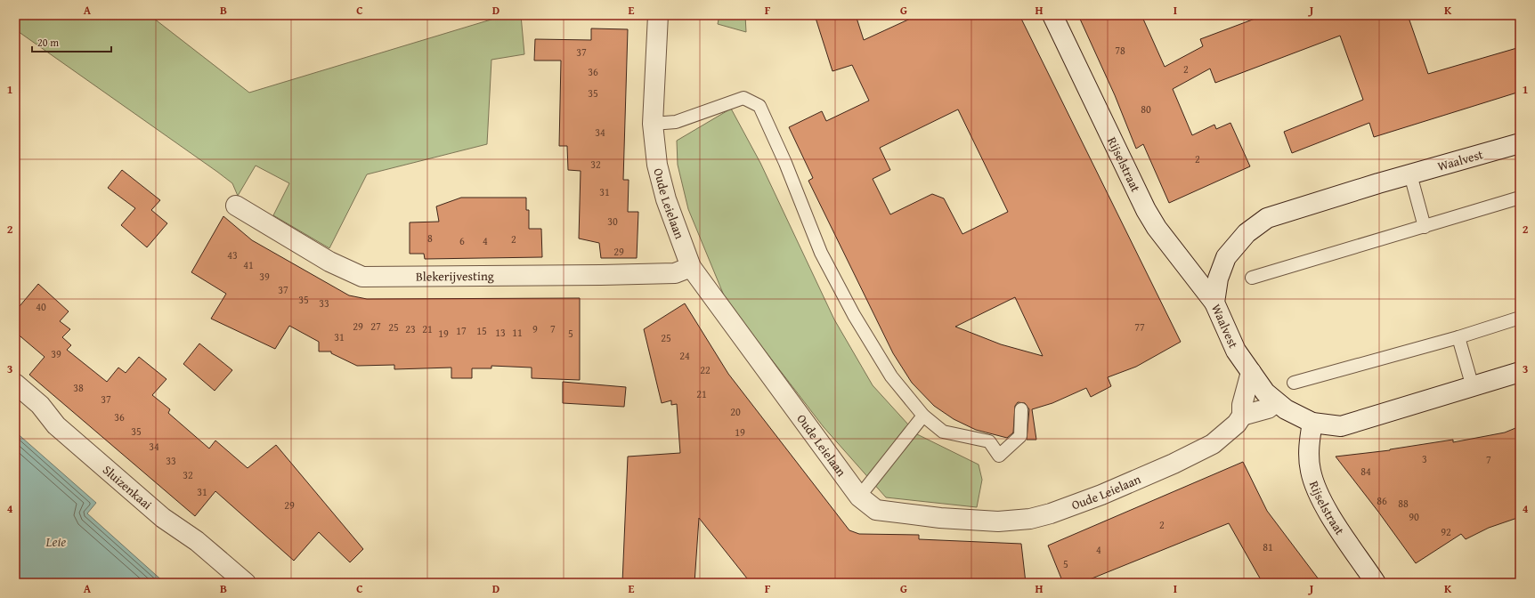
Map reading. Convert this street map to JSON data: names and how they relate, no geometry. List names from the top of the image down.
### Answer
{
  "streets": {
    "street": [
      "Waalvest",
      "Rijselstraat",
      "Oude Leielaan",
      "Blekerijvesting",
      "Sluizenkaai"
    ]
  },
  "crossings": [
    ["Waalvest", "Rijselstraat"],
    ["Oude Leielaan", "Blekerijvesting"]
  ],
  "water": ["Leie"],
  "house_numbers": [
    "78",
    "37",
    "2",
    "36",
    "35",
    "80",
    "34",
    "2",
    "32",
    "31",
    "30",
    "8",
    "2",
    "6",
    "4",
    "29",
    "43",
    "41",
    "39",
    "37",
    "35",
    "33",
    "40",
    "29",
    "27",
    "25",
    "77",
    "23",
    "21",
    "9",
    "7",
    "17",
    "15",
    "13",
    "11",
    "19",
    "5",
    "31",
    "25",
    "39",
    "24",
    "22",
    "38",
    "21",
    "37",
    "20",
    "36",
    "35",
    "19",
    "34",
    "3",
    "7",
    "33",
    "84",
    "32",
    "31",
    "86",
    "88",
    "29",
    "90",
    "2",
    "92",
    "81",
    "4",
    "5"
  ],
  "scale_bar": "20 m",
  "grid": {
    "columns": [
      "A",
      "B",
      "C",
      "D",
      "E",
      "F",
      "G",
      "H",
      "I",
      "J",
      "K"
    ],
    "rows": [
      "1",
      "2",
      "3",
      "4"
    ]
  }
}
